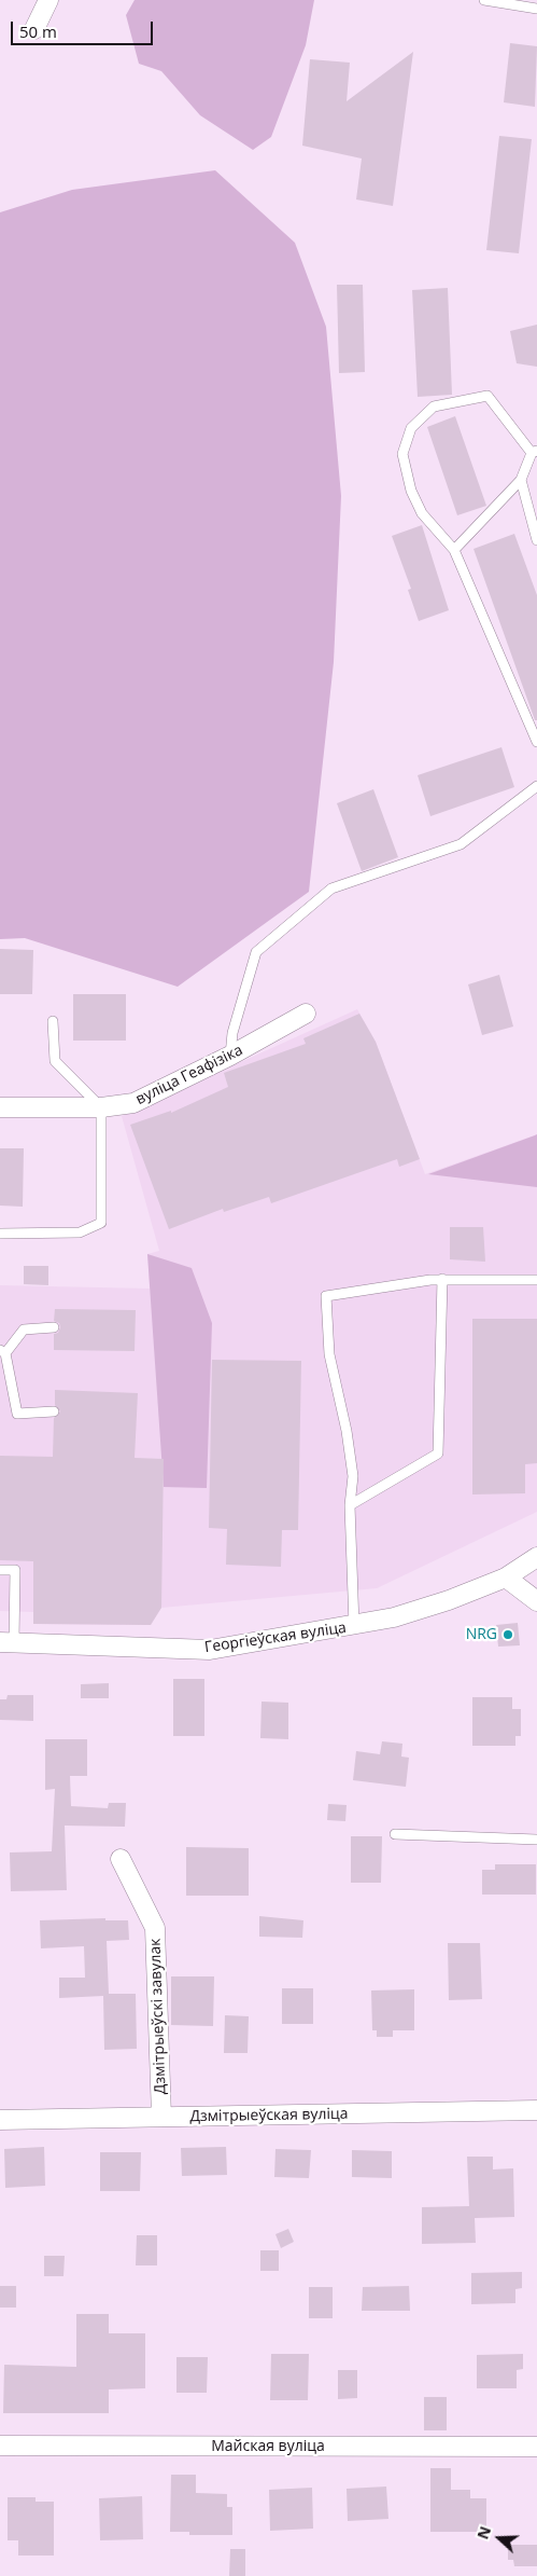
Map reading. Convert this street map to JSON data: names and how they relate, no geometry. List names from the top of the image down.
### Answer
{
  "streets": {
    "street": [
      "вуліца Геафізіка",
      "Георгіеўская вуліца",
      "Дзмітрыеўскі завулак",
      "Дзмітрыеўская вуліца",
      "Майская вуліца"
    ]
  },
  "crossings": [
    ["Дзмітрыеўскі завулак", "Дзмітрыеўская вуліца"]
  ],
  "places": ["NRG"],
  "scale_bar": "50 m",
  "north": "left"
}
